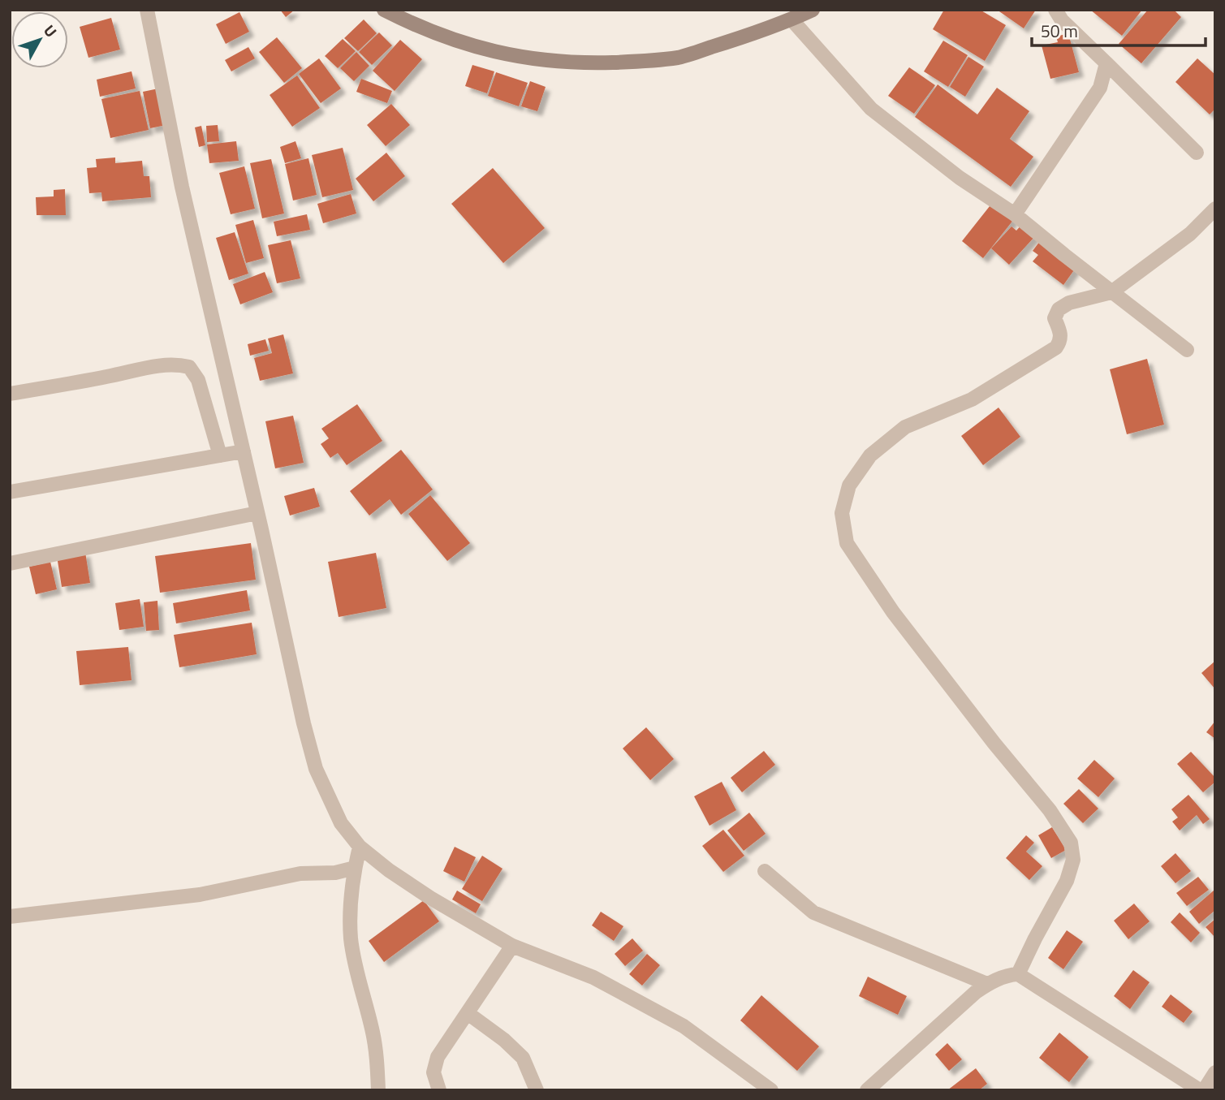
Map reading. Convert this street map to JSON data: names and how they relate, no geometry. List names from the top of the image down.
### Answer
{
  "scale_bar": "50 m",
  "north": "top right"
}
